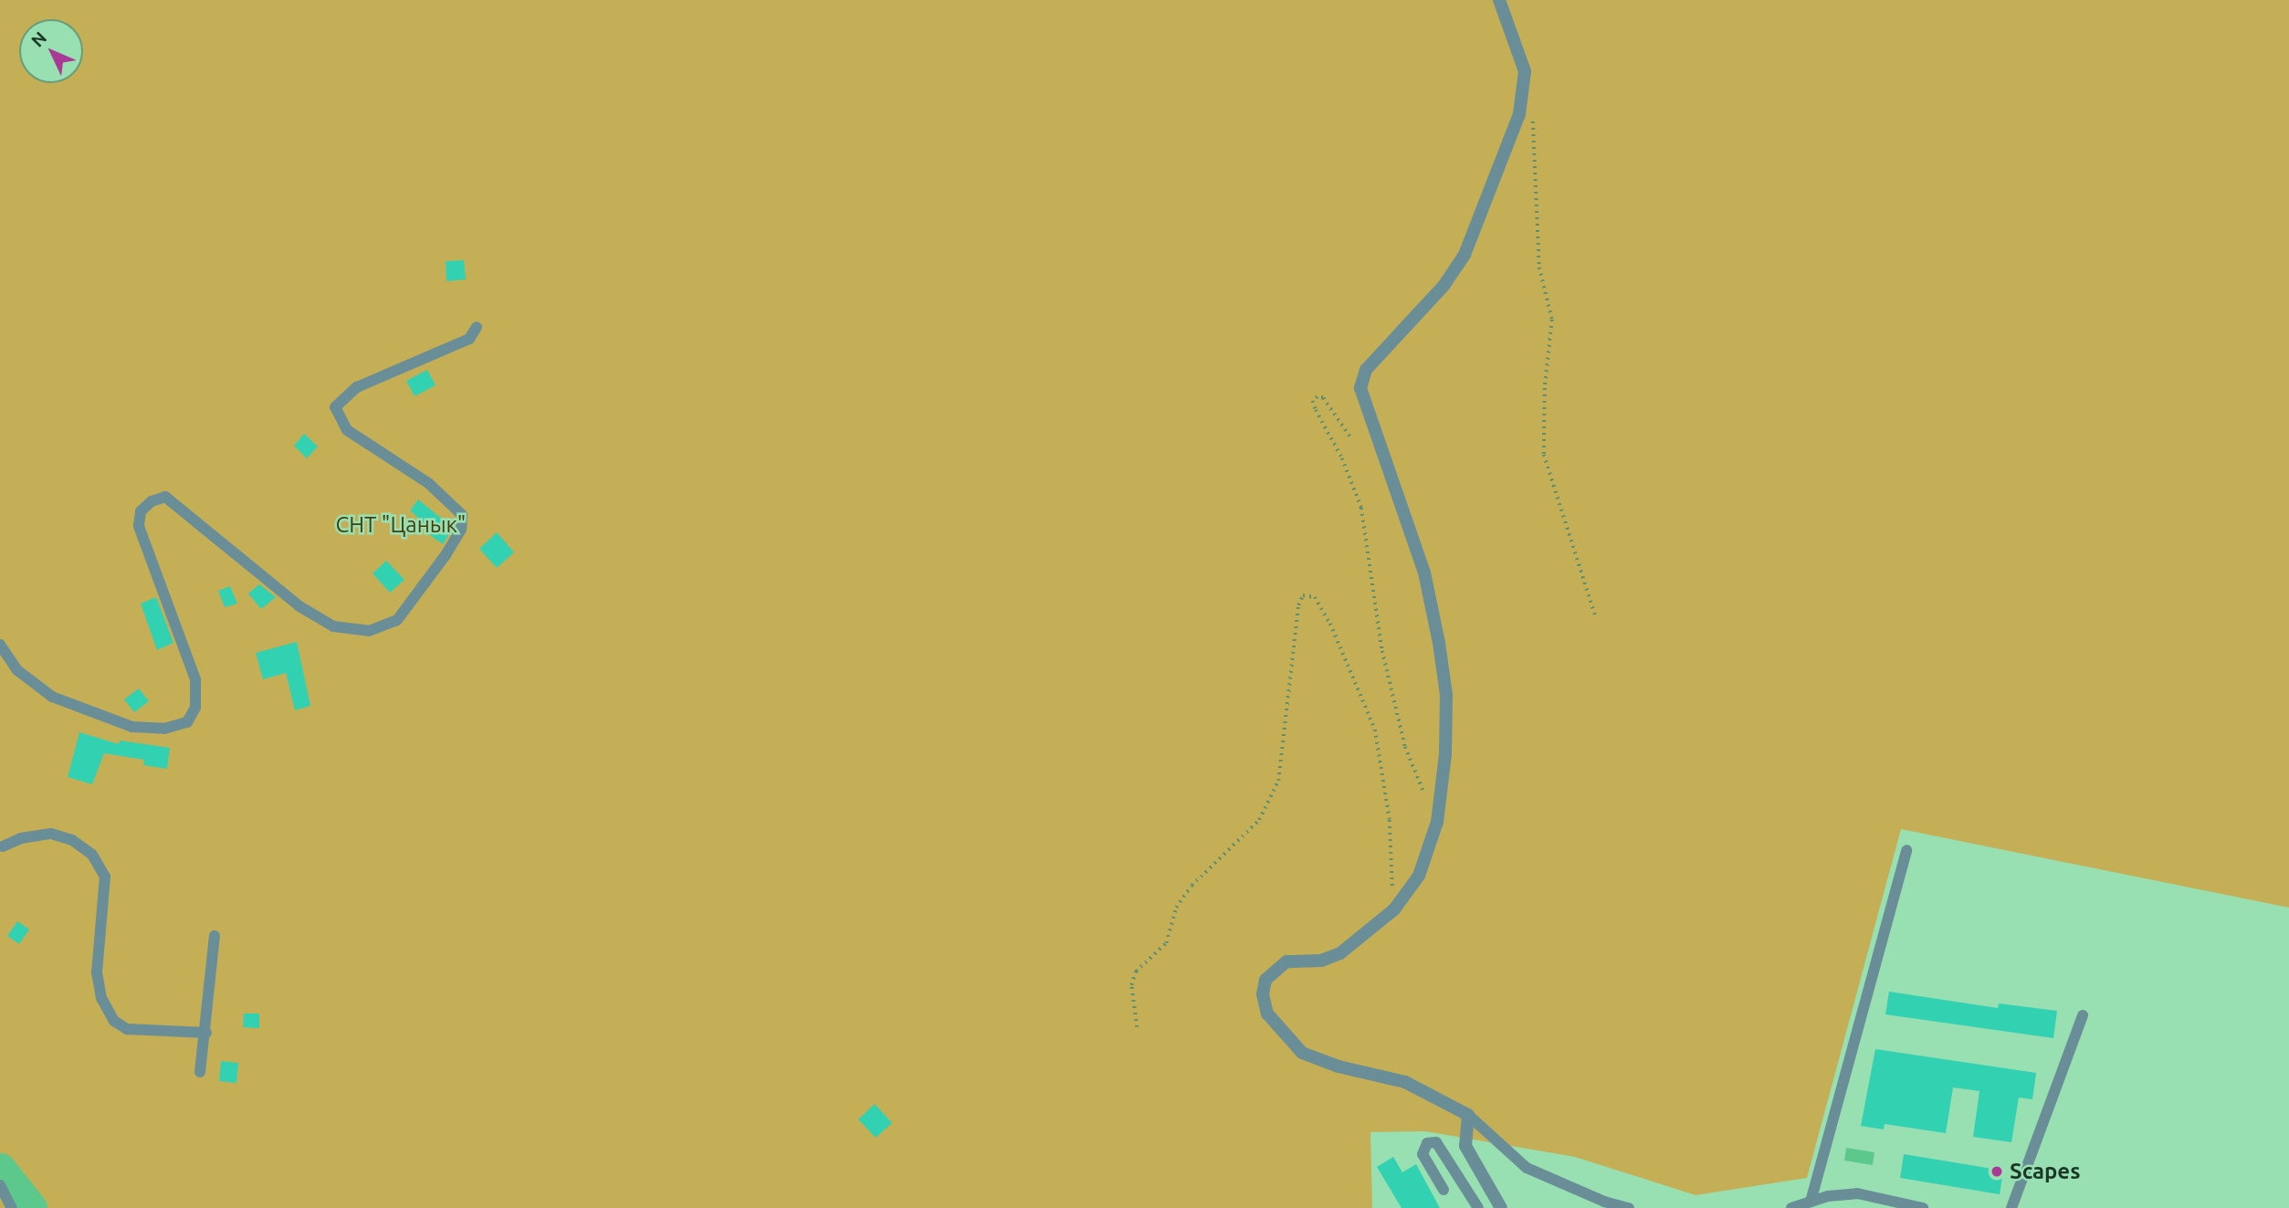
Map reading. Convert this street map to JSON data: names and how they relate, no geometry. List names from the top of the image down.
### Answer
{
  "parks": ["СНТ \"Цанык\""],
  "places": ["Scapes"],
  "north": "top left"
}
